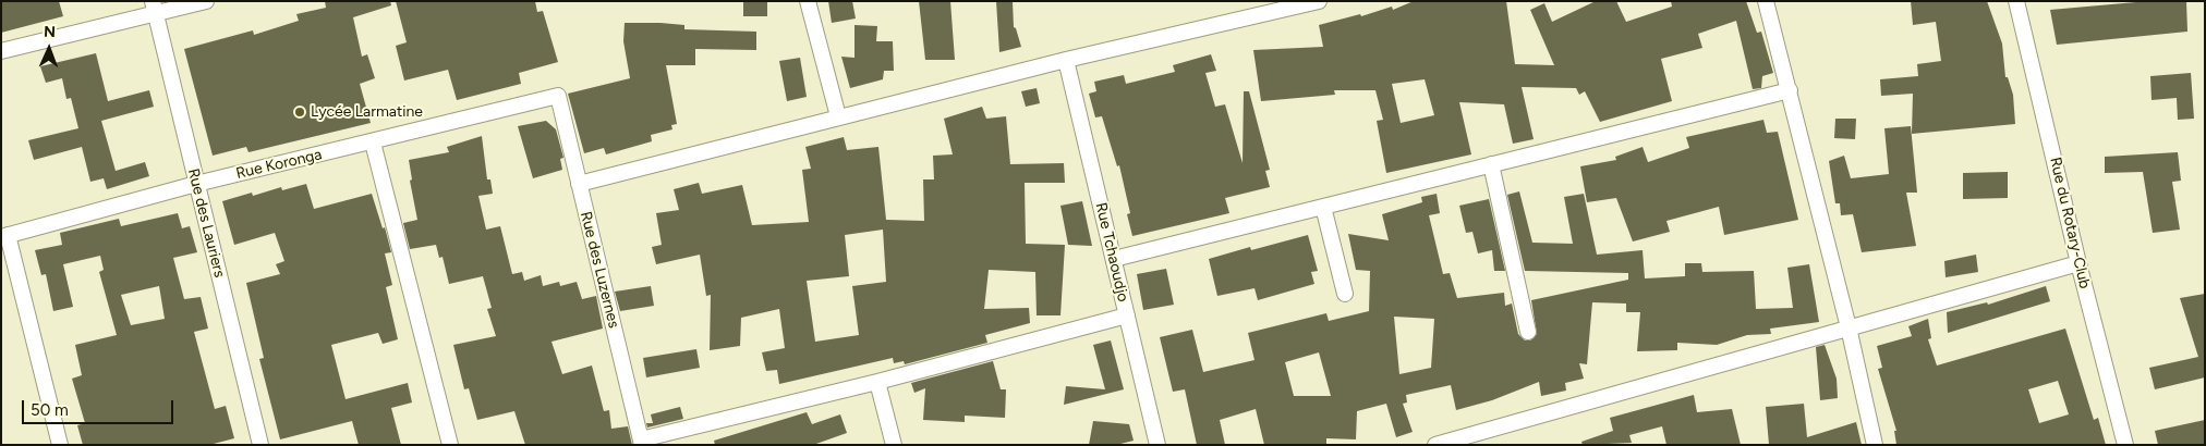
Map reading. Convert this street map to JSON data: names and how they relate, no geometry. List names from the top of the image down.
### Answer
{
  "streets": {
    "street": [
      "Rue Koronga",
      "Rue des Lauriers",
      "Rue du Rotary-Club",
      "Rue Tchaoudjo",
      "Rue des Luzernes"
    ]
  },
  "crossings": [
    ["Rue Koronga", "Rue des Lauriers"],
    ["Rue Koronga", "Rue des Luzernes"]
  ],
  "places": ["Lycée Larmatine"],
  "scale_bar": "50 m",
  "north": "top"
}
